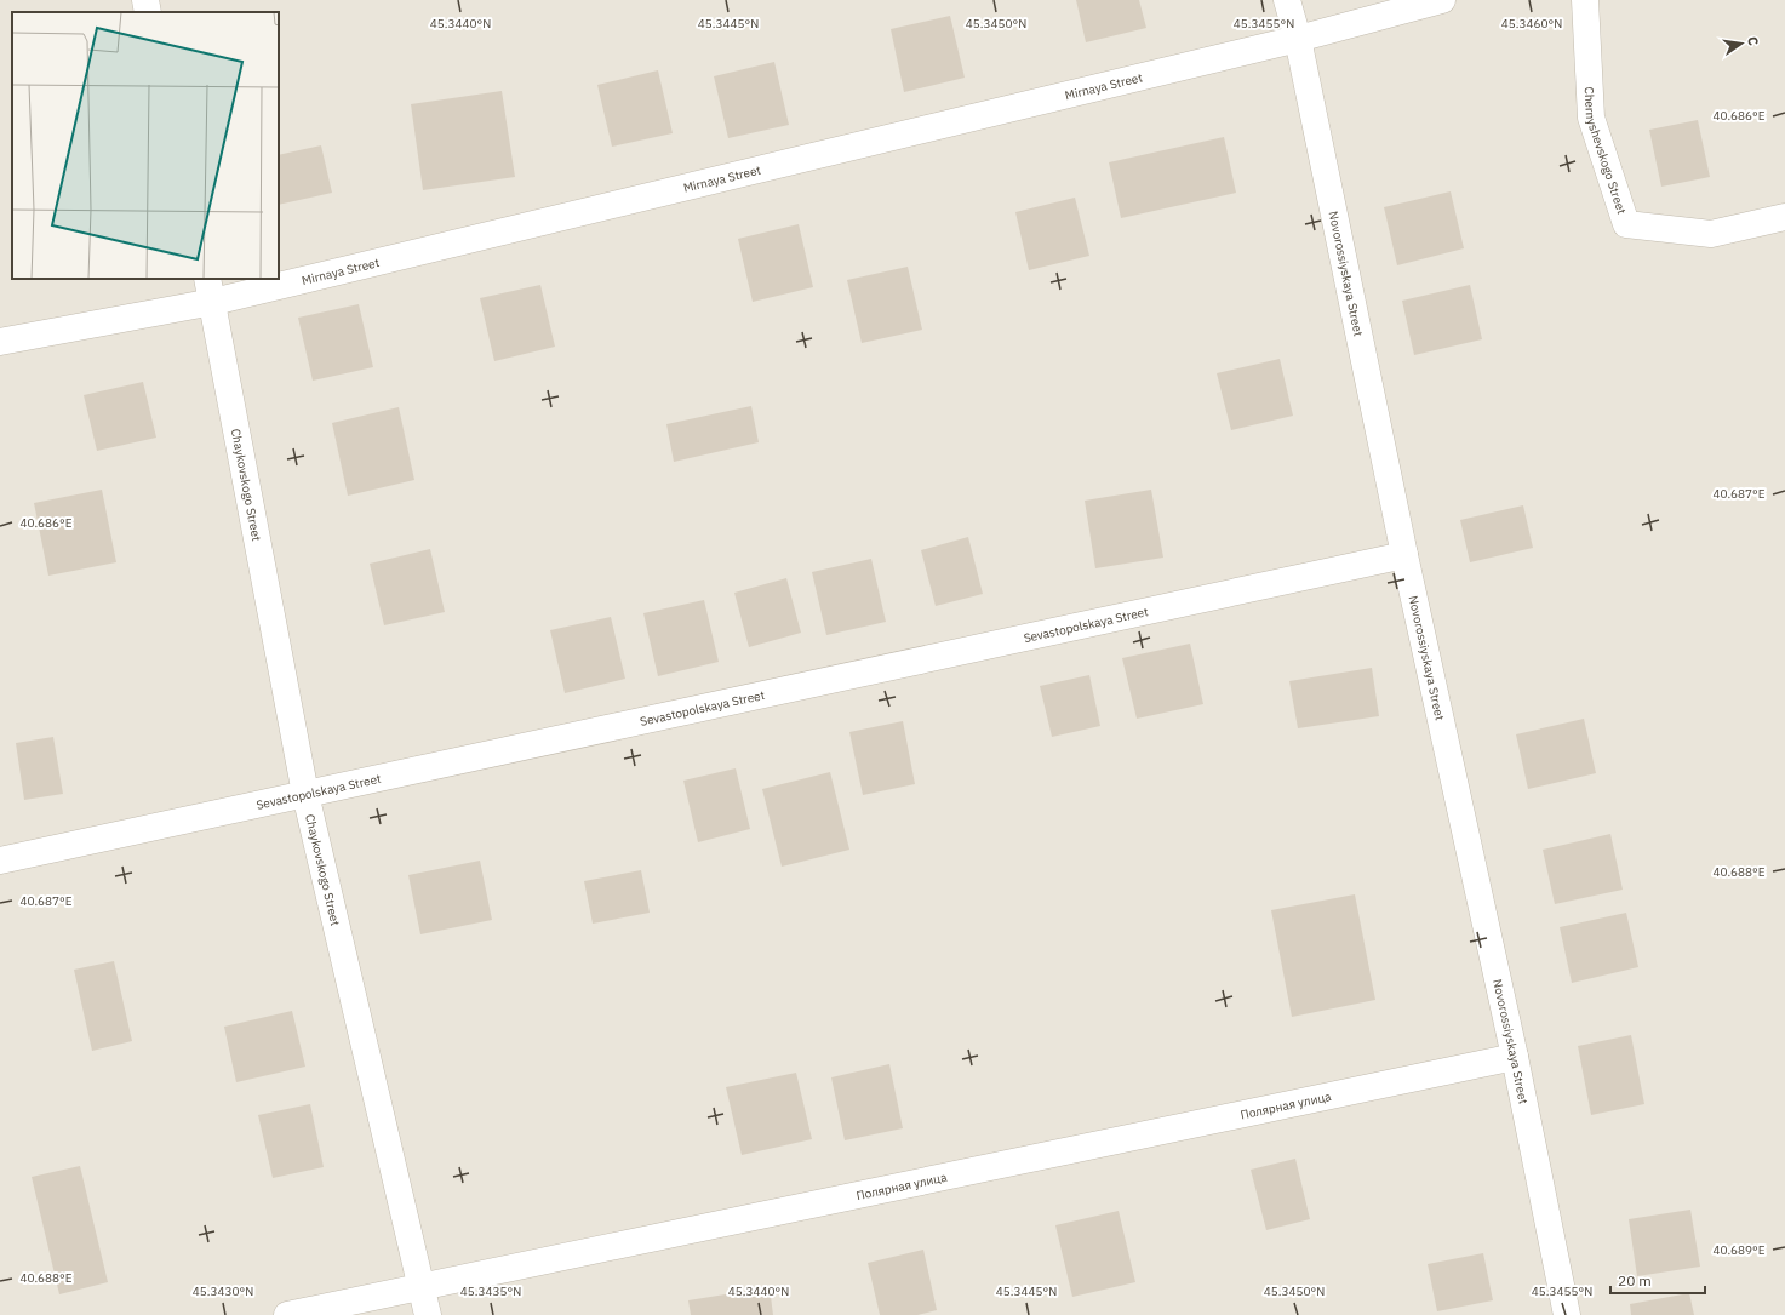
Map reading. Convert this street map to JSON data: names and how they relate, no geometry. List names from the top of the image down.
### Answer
{
  "streets": {
    "street": [
      "Mirnaya Street",
      "Chernyshevskogo Street",
      "Novorossiyskaya Street",
      "Chaykovskogo Street",
      "Sevastopolskaya Street",
      "Полярная улица"
    ]
  },
  "crossings": [
    ["Mirnaya Street", "Novorossiyskaya Street"],
    ["Mirnaya Street", "Chaykovskogo Street"],
    ["Novorossiyskaya Street", "Sevastopolskaya Street"],
    ["Novorossiyskaya Street", "Полярная улица"],
    ["Chaykovskogo Street", "Sevastopolskaya Street"],
    ["Chaykovskogo Street", "Полярная улица"]
  ],
  "scale_bar": "20 m",
  "north": "right",
  "coordinates": [
    "45.3440°N",
    "45.3445°N",
    "45.3450°N",
    "45.3455°N",
    "45.3460°N",
    "40.686°E",
    "40.687°E",
    "40.688°E",
    "40.689°E",
    "45.3430°N",
    "45.3435°N"
  ]
}
